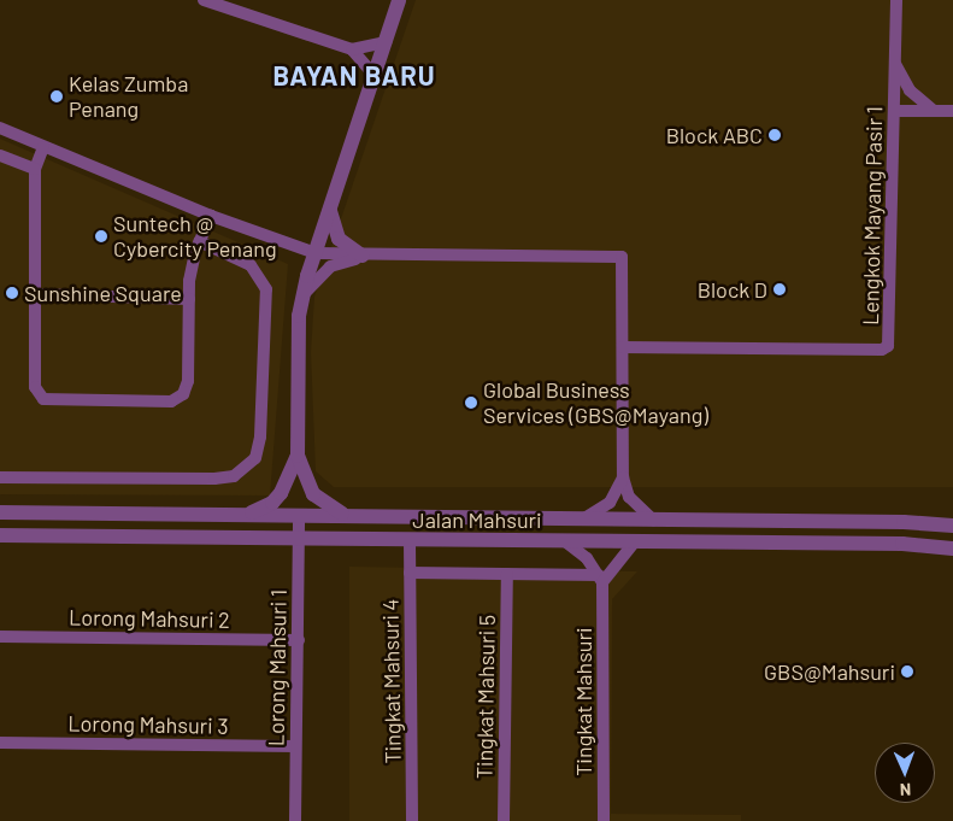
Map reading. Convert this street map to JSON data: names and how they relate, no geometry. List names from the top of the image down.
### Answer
{
  "streets": {
    "street": [
      "Lengkok Mayang Pasir 1",
      "Jalan Mahsuri",
      "Lorong Mahsuri 2",
      "Lorong Mahsuri 1",
      "Tingkat Mahsuri 4",
      "Tingkat Mahsuri 5",
      "Tingkat Mahsuri",
      "Lorong Mahsuri 3"
    ]
  },
  "crossings": [
    ["Jalan Mahsuri", "Lorong Mahsuri 1"],
    ["Jalan Mahsuri", "Tingkat Mahsuri 4"],
    ["Lorong Mahsuri 2", "Lorong Mahsuri 1"],
    ["Lorong Mahsuri 1", "Lorong Mahsuri 3"]
  ],
  "districts": ["BAYAN BARU"],
  "places": [
    "Kelas Zumba Penang",
    "Block ABC",
    "Suntech @ Cybercity Penang",
    "Block D",
    "Sunshine Square",
    "Global Business Services (GBS@Mayang)",
    "GBS@Mahsuri"
  ],
  "north": "bottom"
}
